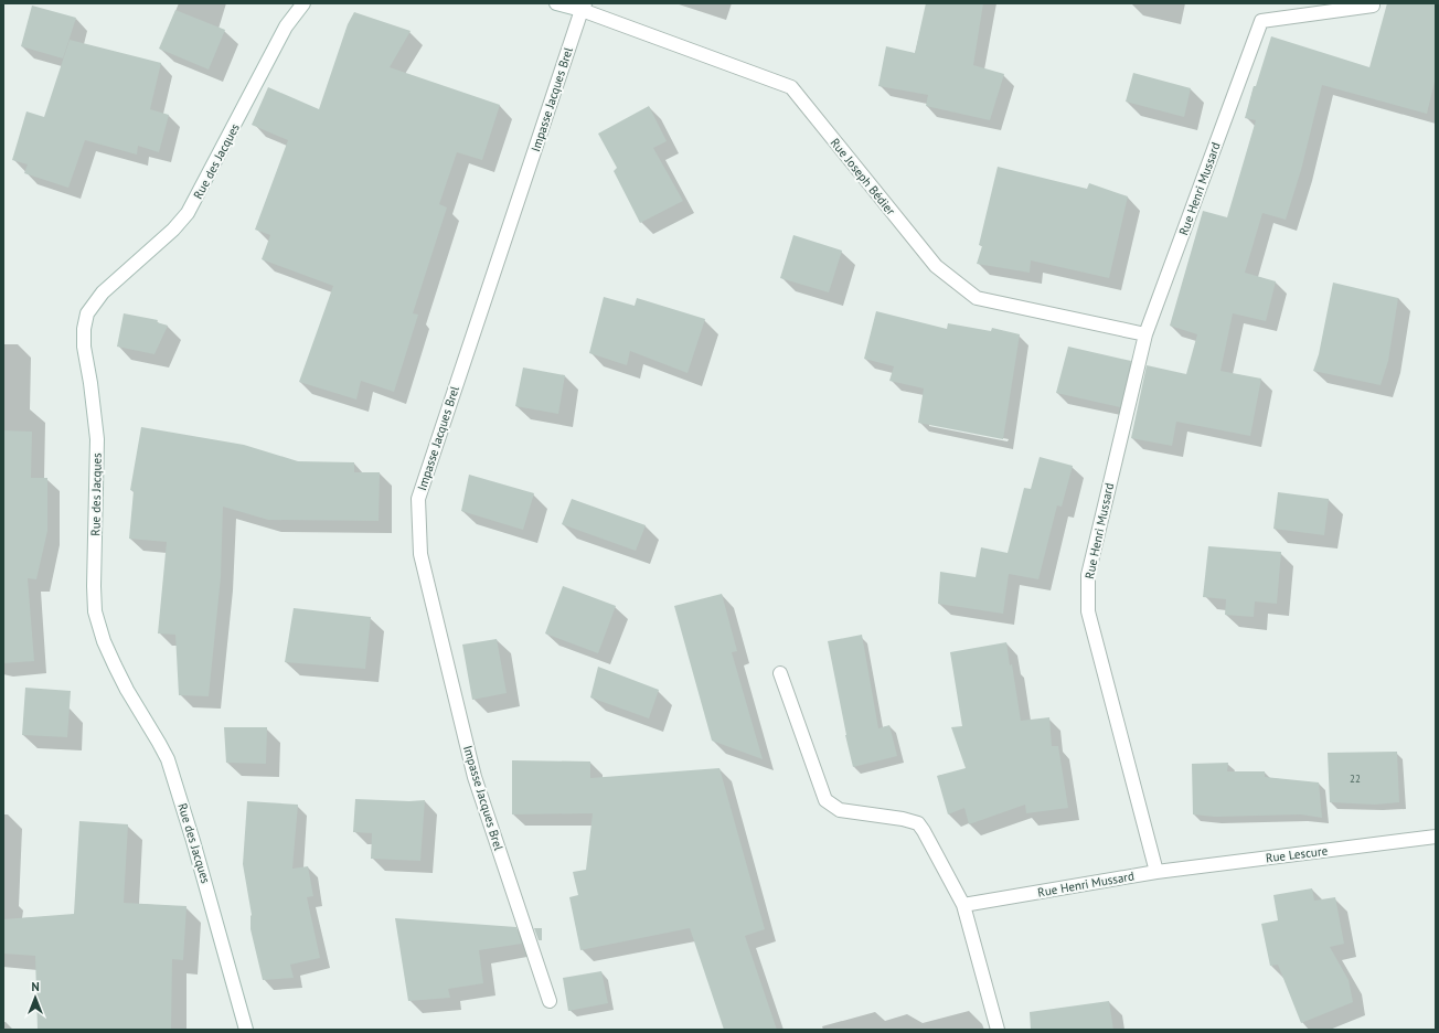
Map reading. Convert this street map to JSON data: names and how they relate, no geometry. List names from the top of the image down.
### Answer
{
  "streets": {
    "street": [
      "Impasse Jacques Brel",
      "Rue des Jacques",
      "Rue Joseph Bédier",
      "Rue Henri Mussard",
      "Rue Lescure"
    ]
  },
  "crossings": [
    ["Impasse Jacques Brel", "Rue Joseph Bédier"],
    ["Rue Joseph Bédier", "Rue Henri Mussard"],
    ["Rue Henri Mussard", "Rue Lescure"]
  ],
  "house_numbers": ["22"],
  "north": "top"
}
